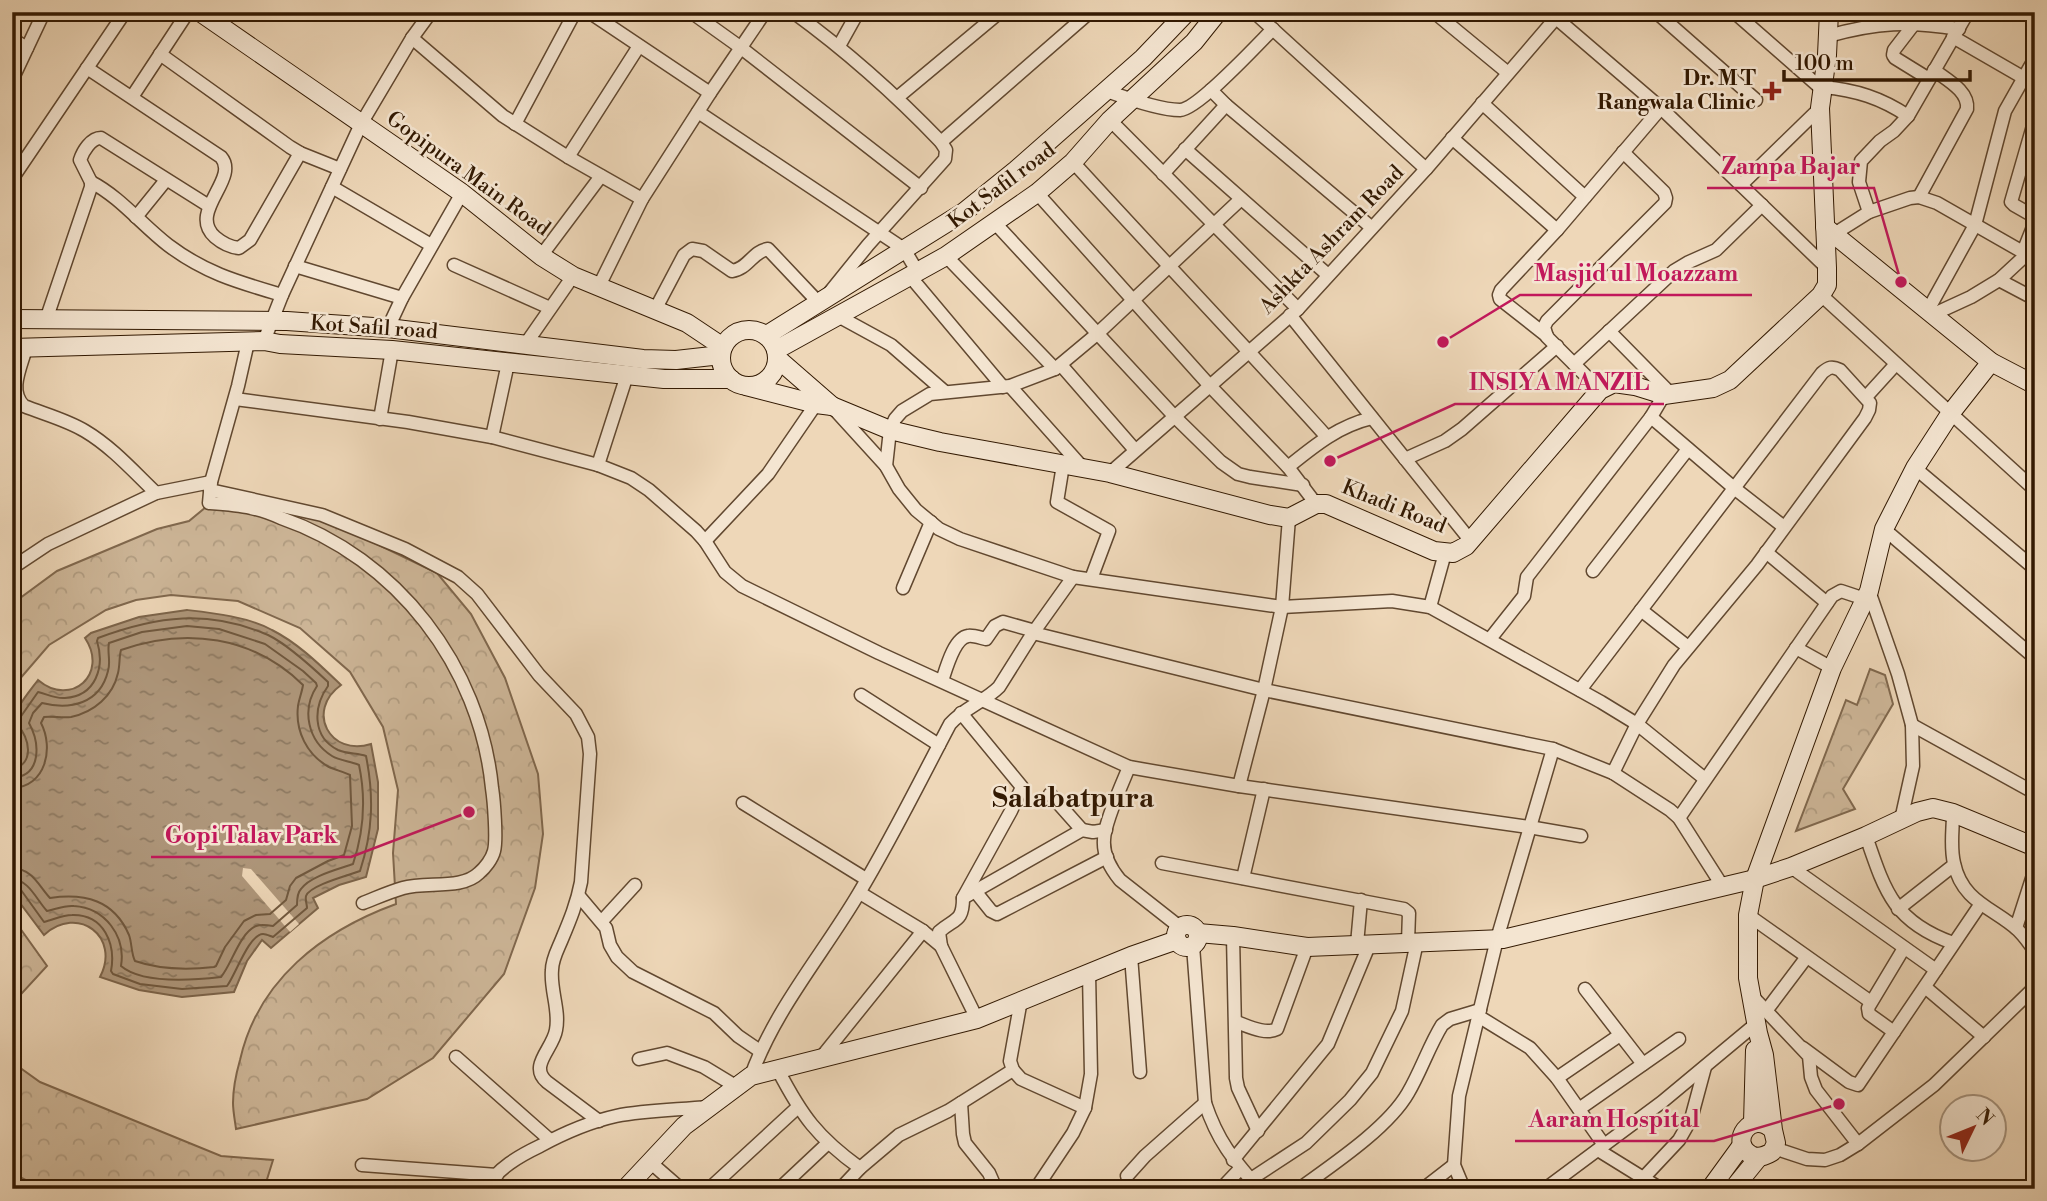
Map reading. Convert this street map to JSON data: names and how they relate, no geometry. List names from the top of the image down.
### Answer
{
  "streets": {
    "street": [
      "Gopipura Main Road",
      "Kot Safil road",
      "Ashkta Ashram Road",
      "Khadi Road"
    ]
  },
  "crossings": [
    ["Gopipura Main Road", "Kot Safil road"]
  ],
  "districts": ["Salabatpura"],
  "places": {
    "health": ["Dr. M T Rangwala Clinic"],
    "other": [
      "Zampa Bajar",
      "Masjid ul Moazzam",
      "INSIYA MANZIL",
      "Gopi Talav Park",
      "Aaram Hospital"
    ]
  },
  "scale_bar": "100 m",
  "north": "top right"
}
